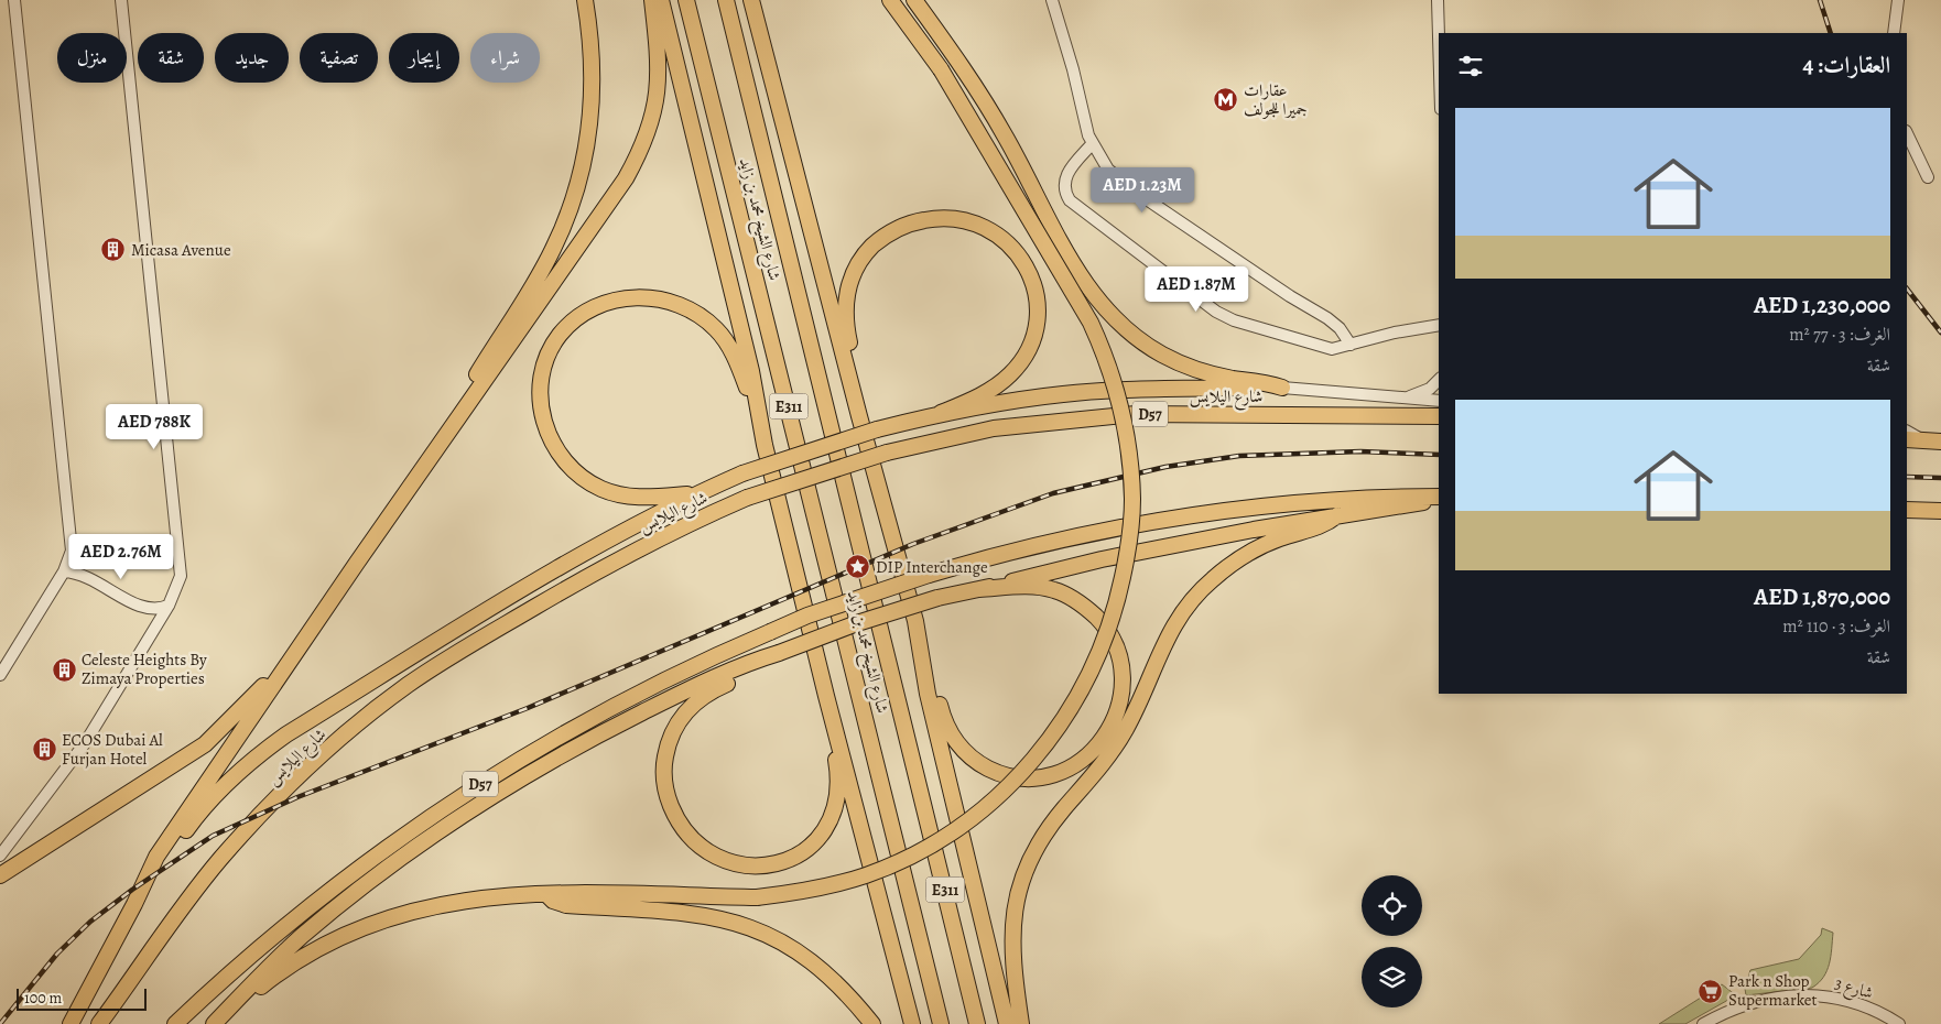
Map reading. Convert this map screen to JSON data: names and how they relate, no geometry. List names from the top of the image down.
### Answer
{
  "streets": {
    "highway": [
      "شارع الشيخ محمد بن زايد",
      "شارع اليلايس",
      "E311",
      "D57"
    ],
    "street": ["شارع 3"]
  },
  "places": {
    "metro station": ["عقارات جميرا للجولف"],
    "building": ["Micasa Avenue", "Celeste Heights By Zimaya Properties", "ECOS Dubai Al Furjan Hotel"],
    "place": ["DIP Interchange"],
    "supermarket": ["Park n Shop Supermarket"]
  },
  "scale_bar": "100 m",
  "page": {
    "chip": [
      "شراء",
      "إيجار",
      "تصفية",
      "جديد",
      "شقة",
      "منزل"
    ],
    "heading": "العقارات: 4",
    "list": [
      {
        "name": "AED 1,230,000",
        "note": "الغرف: 3 · 77 m² · شقة"
      },
      {
        "name": "AED 1,870,000",
        "note": "الغرف: 3 · 110 m² · شقة"
      }
    ],
    "price": [
      "AED 1.23M",
      "AED 1.87M",
      "AED 788K",
      "AED 2.76M"
    ],
    "scale": "100 m"
  }
}
